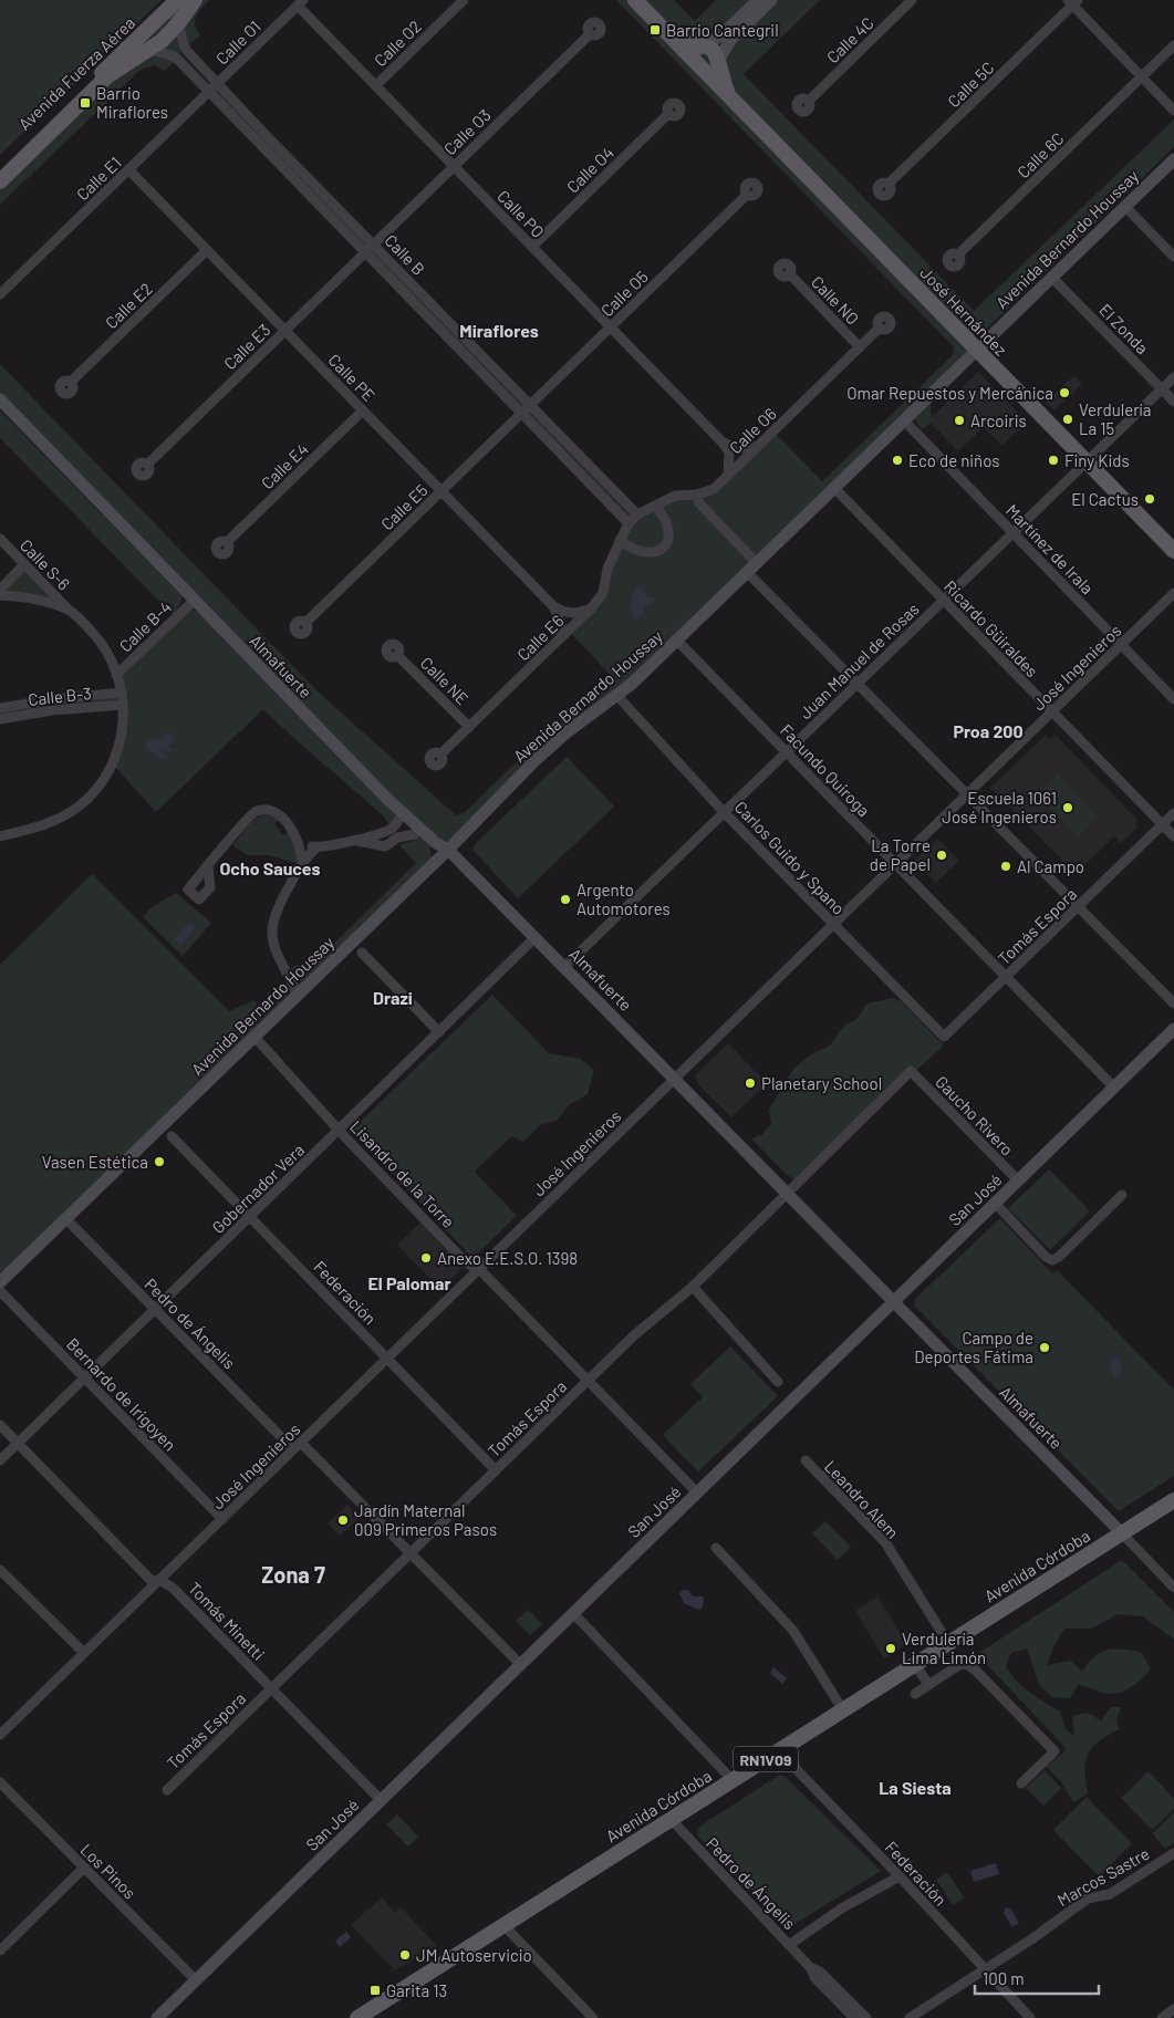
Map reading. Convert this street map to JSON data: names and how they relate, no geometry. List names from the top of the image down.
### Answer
{
  "streets": {
    "main road": [
      "Avenida Fuerza Aérea",
      "José Hernández",
      "Avenida Córdoba",
      "RN1V09"
    ],
    "street": [
      "Calle 4C",
      "Calle O1",
      "Calle O2",
      "Calle 5C",
      "Calle O3",
      "Calle 6C",
      "Calle O4",
      "Calle E1",
      "Calle PO",
      "Avenida Bernardo Houssay",
      "Calle B",
      "Calle O5",
      "Calle NO",
      "Calle E2",
      "El Zonda",
      "Calle E3",
      "Calle PE",
      "Calle O6",
      "Calle E4",
      "Calle E5",
      "Martínez de Irala",
      "Calle S-6",
      "Calle B-4",
      "Ricardo Güiraldes",
      "Calle E6",
      "Juan Manuel de Rosas",
      "Almafuerte",
      "José Ingenieros",
      "Calle NE",
      "Calle B-3",
      "Facundo Quiroga",
      "Carlos Guido y Spano",
      "Tomás Espora",
      "Gaucho Rivero",
      "Lisandro de la Torre",
      "Gobernador Vera",
      "San José",
      "Federación",
      "Pedro de Ángelis",
      "Bernardo de Irigoyen",
      "Leandro Alem",
      "Tomás Minetti",
      "Los Pinos",
      "Marcos Sastre"
    ]
  },
  "crossings": [
    ["Calle O1", "Calle E1"],
    ["Calle O1", "Calle PO"],
    ["Calle O1", "Calle B"],
    ["Calle O2", "Calle PO"],
    ["Avenida Fuerza Aérea", "Calle B"],
    ["Calle O3", "Calle PO"],
    ["Calle O3", "Calle B"],
    ["Calle O3", "Calle E3"],
    ["Calle O4", "Calle PO"],
    ["Calle E1", "Calle B"],
    ["Calle E1", "Calle PE"],
    ["Calle PO", "Calle O5"],
    ["Avenida Bernardo Houssay", "José Hernández"],
    ["Avenida Bernardo Houssay", "El Zonda"],
    ["Avenida Bernardo Houssay", "Martínez de Irala"],
    ["Avenida Bernardo Houssay", "Ricardo Güiraldes"],
    ["Avenida Bernardo Houssay", "Almafuerte"],
    ["Avenida Bernardo Houssay", "Facundo Quiroga"],
    ["Avenida Bernardo Houssay", "Carlos Guido y Spano"],
    ["Avenida Bernardo Houssay", "Lisandro de la Torre"],
    ["Avenida Bernardo Houssay", "Pedro de Ángelis"],
    ["Calle B", "Calle O5"],
    ["Calle B", "Calle E3"],
    ["Calle B", "Calle O6"],
    ["Calle B", "Calle E5"],
    ["Calle B", "Calle E6"],
    ["Calle O5", "Calle E5"],
    ["Calle NO", "Calle O6"],
    ["Calle E2", "Calle PE"],
    ["José Hernández", "Juan Manuel de Rosas"],
    ["El Zonda", "Juan Manuel de Rosas"],
    ["Calle E3", "Calle PE"],
    ["Calle PE", "Calle E4"],
    ["Calle PE", "Calle E5"],
    ["Calle PE", "Calle E6"],
    ["Calle O6", "Calle E6"],
    ["Martínez de Irala", "Juan Manuel de Rosas"],
    ["Martínez de Irala", "José Ingenieros"],
    ["Calle S-6", "Calle B-4"],
    ["Calle S-6", "Calle B-3"],
    ["Calle B-4", "Almafuerte"],
    ["Ricardo Güiraldes", "Juan Manuel de Rosas"],
    ["Ricardo Güiraldes", "José Ingenieros"],
    ["Ricardo Güiraldes", "Tomás Espora"],
    ["Calle E6", "Calle NE"],
    ["Juan Manuel de Rosas", "Almafuerte"],
    ["Juan Manuel de Rosas", "Facundo Quiroga"],
    ["Juan Manuel de Rosas", "Carlos Guido y Spano"],
    ["Almafuerte", "José Ingenieros"],
    ["Almafuerte", "Tomás Espora"],
    ["Almafuerte", "Gobernador Vera"],
    ["Almafuerte", "San José"],
    ["Almafuerte", "Avenida Córdoba"],
    ["José Ingenieros", "Facundo Quiroga"],
    ["José Ingenieros", "Carlos Guido y Spano"],
    ["José Ingenieros", "Lisandro de la Torre"],
    ["José Ingenieros", "Federación"],
    ["José Ingenieros", "Pedro de Ángelis"],
    ["José Ingenieros", "Bernardo de Irigoyen"],
    ["José Ingenieros", "Tomás Minetti"],
    ["Facundo Quiroga", "Tomás Espora"],
    ["Facundo Quiroga", "San José"],
    ["Carlos Guido y Spano", "Tomás Espora"],
    ["Tomás Espora", "Gaucho Rivero"],
    ["Tomás Espora", "Lisandro de la Torre"],
    ["Tomás Espora", "Federación"],
    ["Tomás Espora", "Pedro de Ángelis"],
    ["Tomás Espora", "Tomás Minetti"],
    ["Gaucho Rivero", "San José"],
    ["Lisandro de la Torre", "Gobernador Vera"],
    ["Lisandro de la Torre", "San José"],
    ["Gobernador Vera", "Federación"],
    ["Gobernador Vera", "Pedro de Ángelis"],
    ["Gobernador Vera", "Bernardo de Irigoyen"],
    ["Gobernador Vera", "Tomás Minetti"],
    ["San José", "Pedro de Ángelis"],
    ["San José", "Tomás Minetti"],
    ["San José", "Los Pinos"],
    ["Federación", "Avenida Córdoba"],
    ["Federación", "Marcos Sastre"],
    ["Pedro de Ángelis", "Avenida Córdoba"],
    ["Leandro Alem", "Avenida Córdoba"]
  ],
  "districts": [
    "Miraflores",
    "Proa 200",
    "Ocho Sauces",
    "Drazi",
    "El Palomar",
    "Zona 7",
    "La Siesta"
  ],
  "places": {
    "transit": ["Barrio Cantegril", "Barrio Miraflores", "Garita 13"],
    "other": [
      "Omar Repuestos y Mercánica",
      "Verdulería La 15",
      "Arcoiris",
      "Eco de niños",
      "Finy Kids",
      "El Cactus",
      "Escuela 1061 José Ingenieros",
      "La Torre de Papel",
      "Al Campo",
      "Argento Automotores",
      "Planetary School",
      "Vasen Estética",
      "Anexo E.E.S.O. 1398",
      "Campo de Deportes Fátima",
      "Jardín Maternal 009 Primeros Pasos",
      "Verdulería Lima Limón",
      "JM Autoservicio"
    ]
  },
  "scale_bar": "100 m"
}
